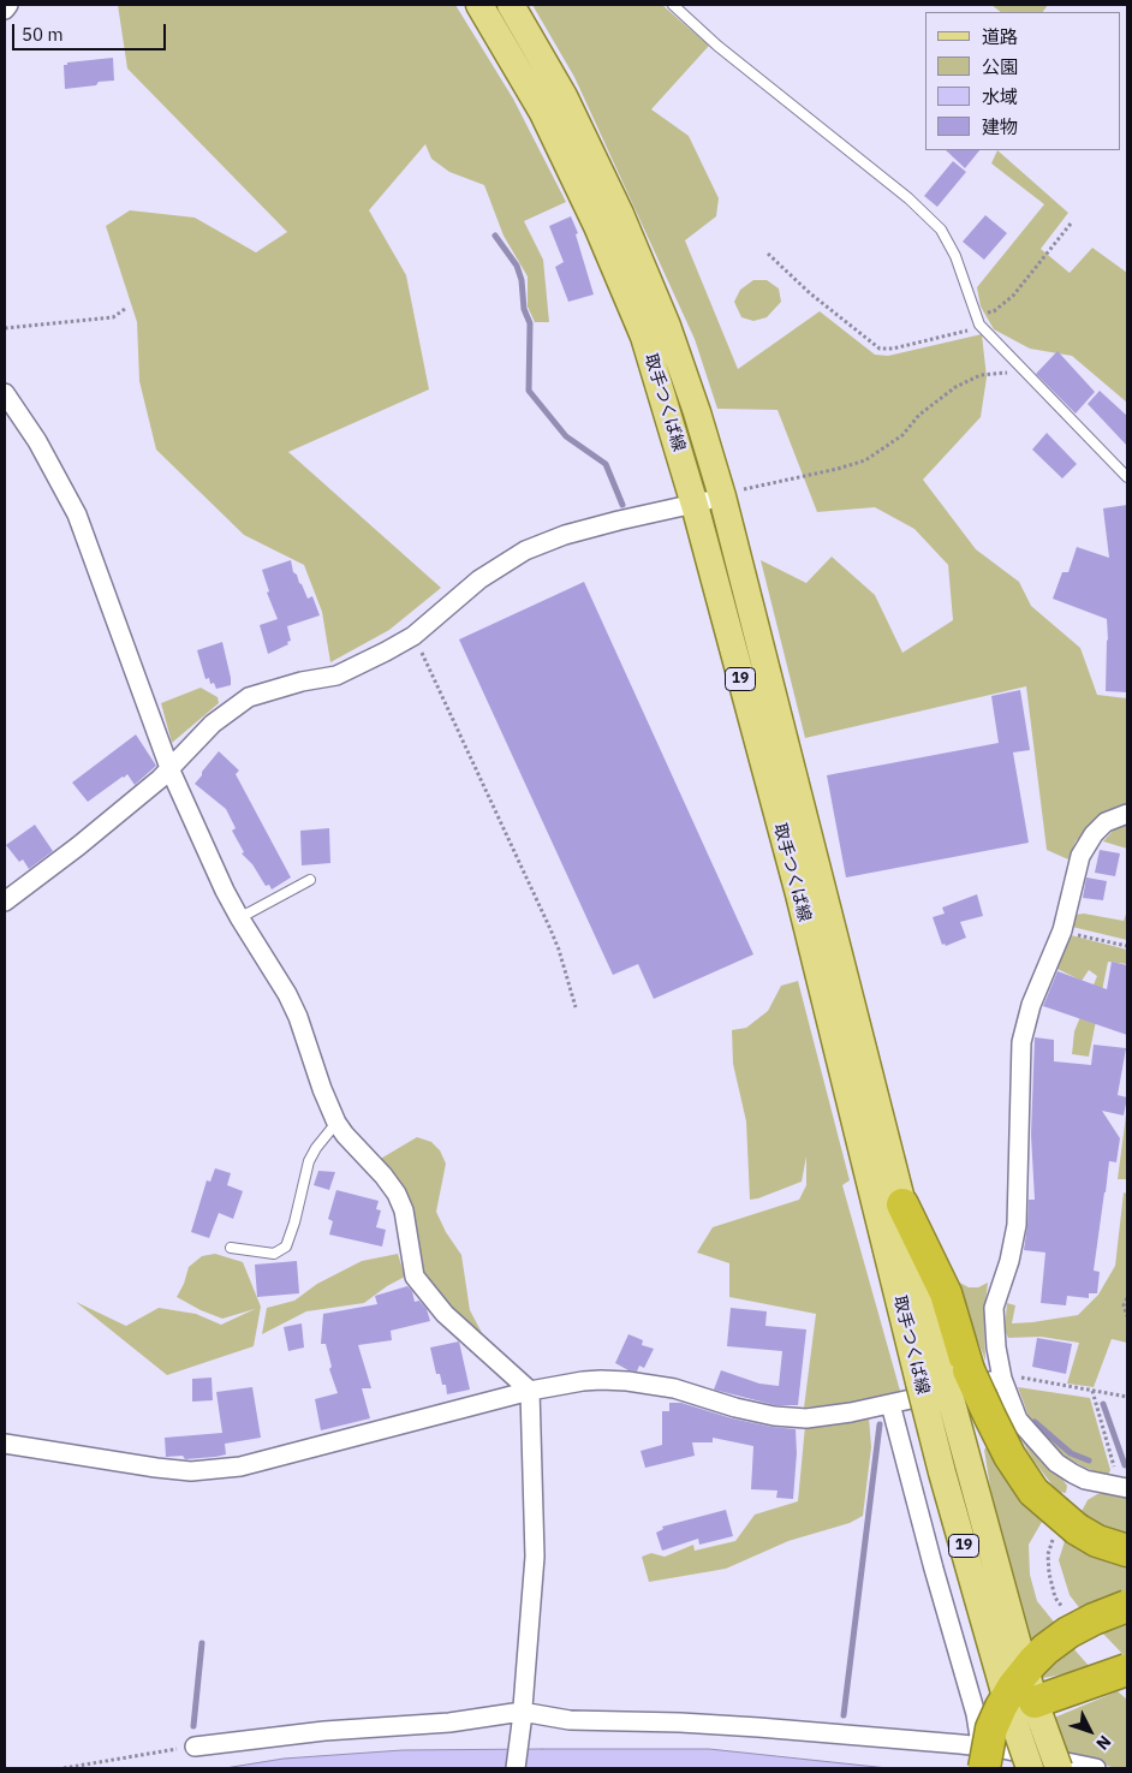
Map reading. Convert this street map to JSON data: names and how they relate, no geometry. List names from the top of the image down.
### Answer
{
  "streets": {
    "main road": ["取手つくば線", "19"]
  },
  "legend": [
    "道路",
    "公園",
    "水域",
    "建物"
  ],
  "scale_bar": "50 m",
  "north": "bottom right"
}
